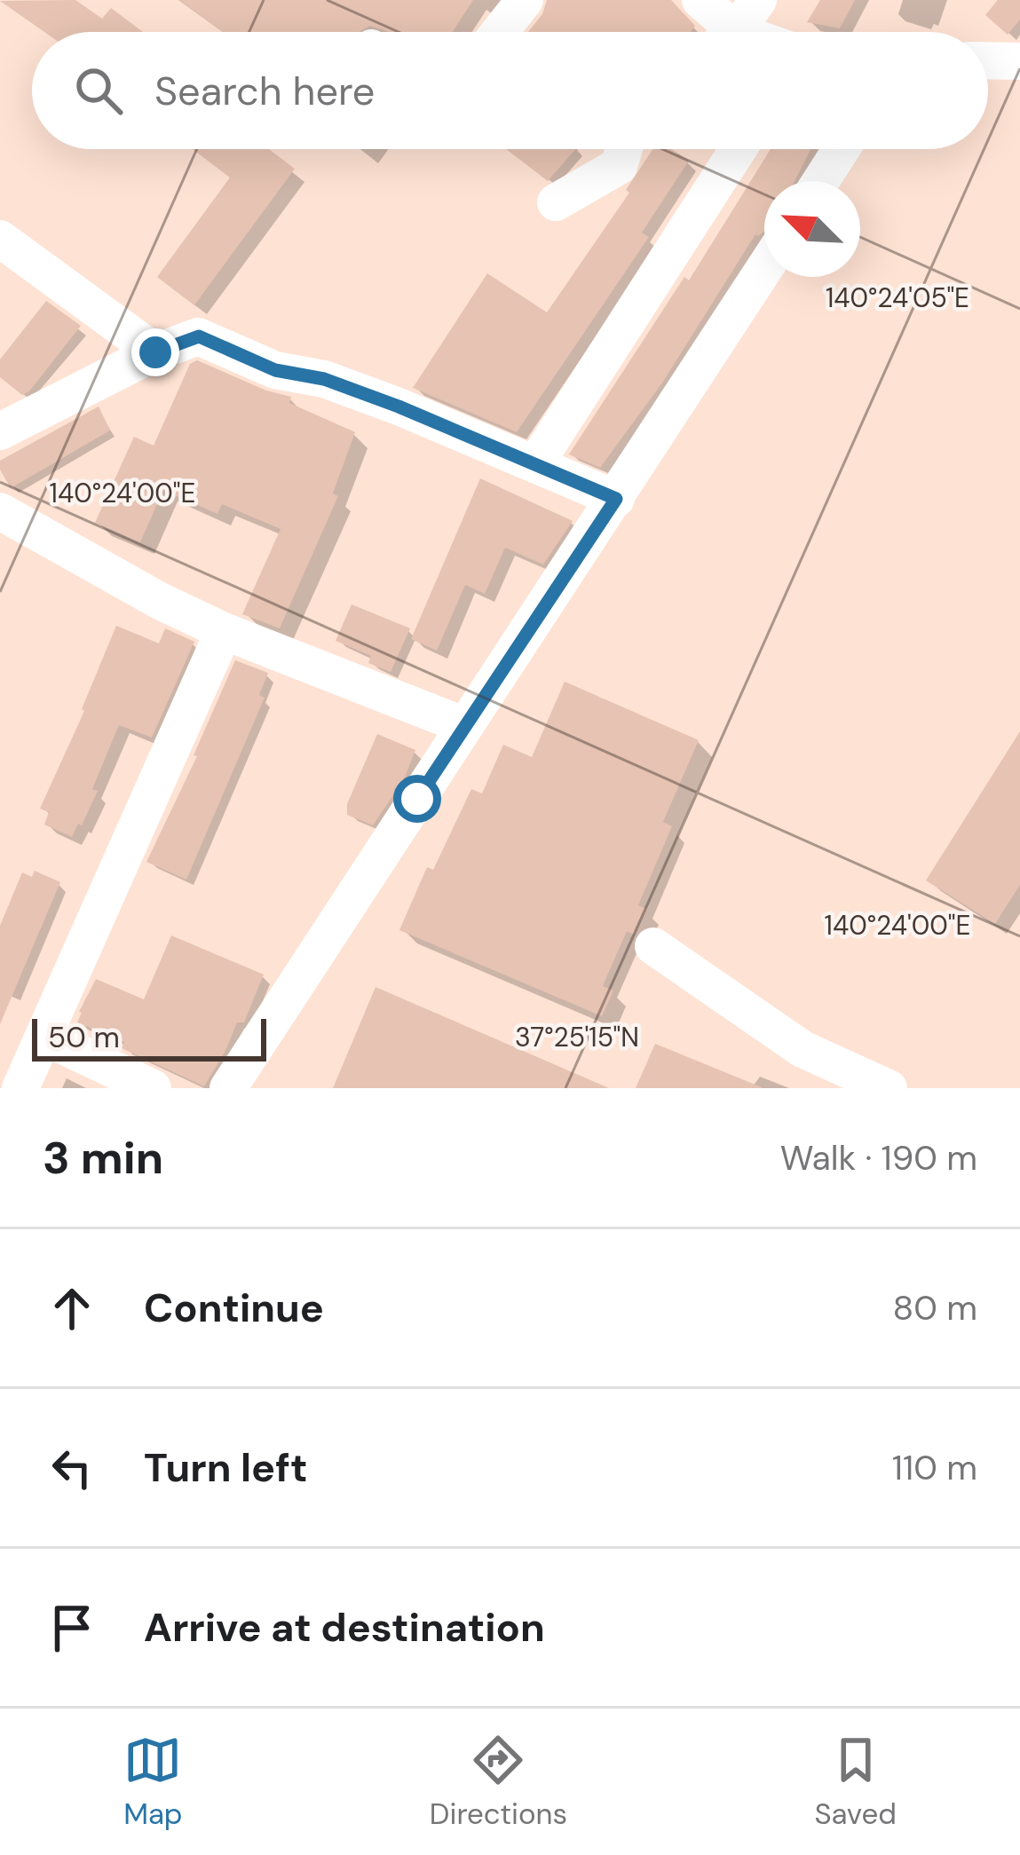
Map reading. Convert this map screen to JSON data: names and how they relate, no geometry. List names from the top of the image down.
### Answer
{
  "scale_bar": "50 m",
  "north": "top left",
  "page": {
    "search": "Search here",
    "scale": "50 m",
    "heading": ["3 min", "Walk · 190 m"],
    "list": [
      ["Continue", "80 m"],
      ["Turn left", "110 m"],
      "Arrive at destination"
    ],
    "nav": ["Map", "Directions", "Saved"]
  },
  "coordinates": ["140°24'05\"E", "140°24'00\"E", "37°25'15\"N"]
}
